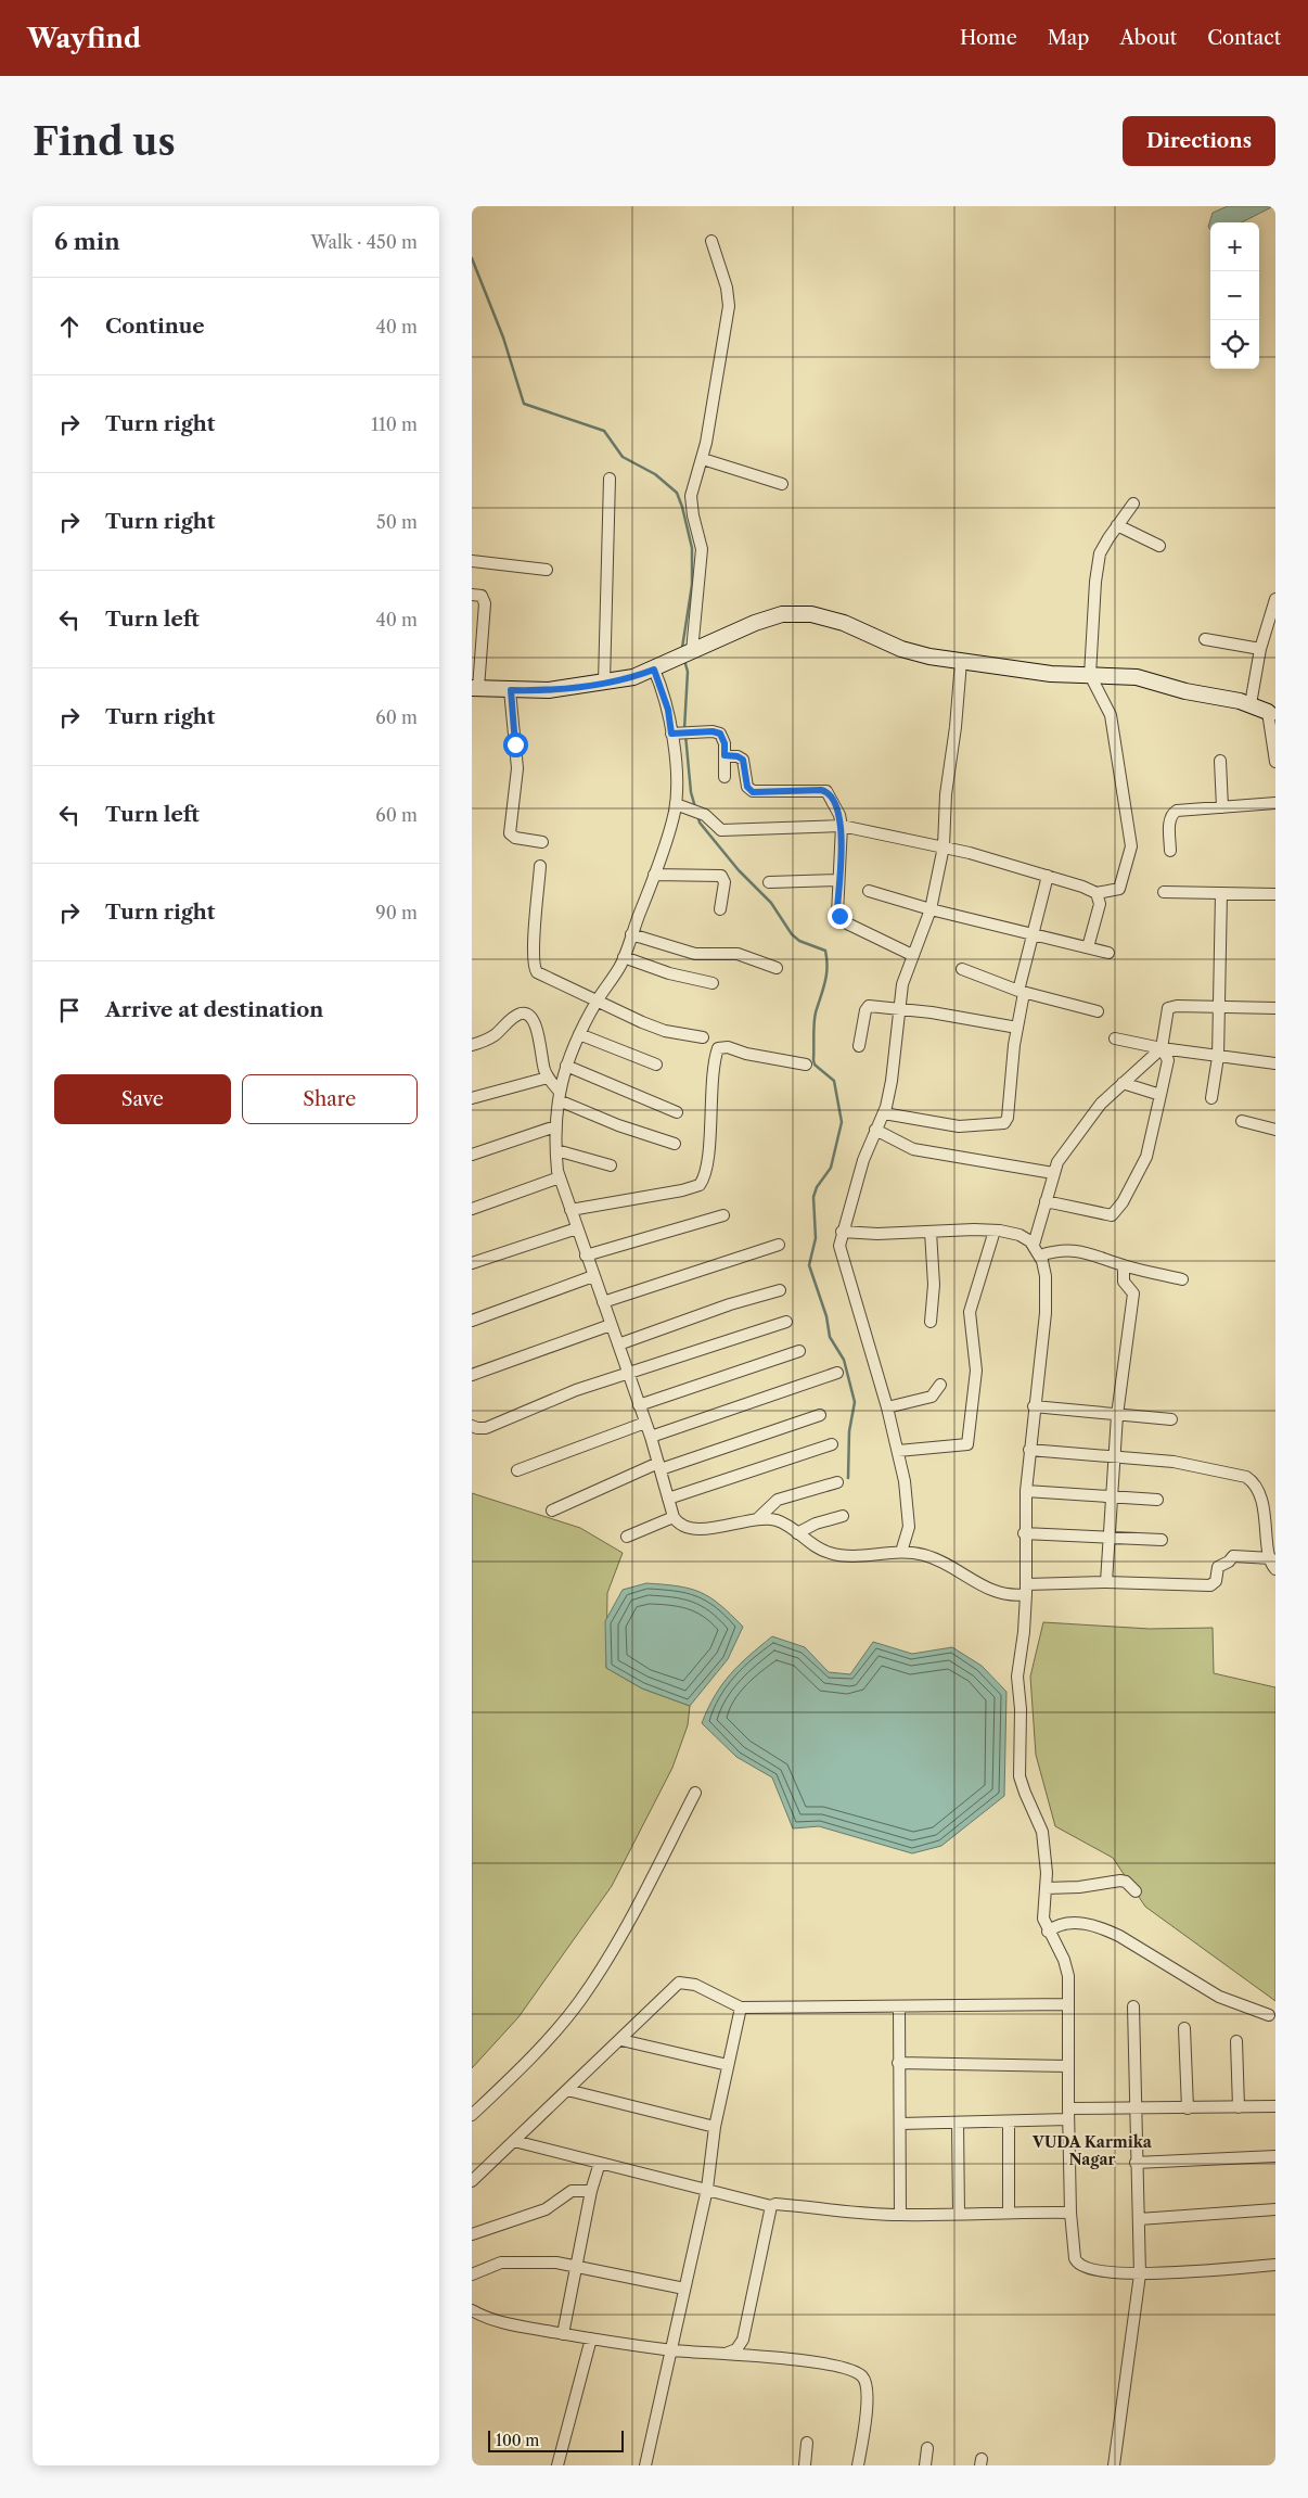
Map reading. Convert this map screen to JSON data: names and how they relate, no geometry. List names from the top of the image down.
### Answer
{
  "districts": ["VUDA Karmika Nagar"],
  "scale_bar": "100 m",
  "page": {
    "header": "Wayfind",
    "nav": [
      "Home",
      "Map",
      "About",
      "Contact"
    ],
    "buttons": [
      "Directions",
      ["Save", "Share"]
    ],
    "title": "Find us",
    "heading": ["6 min", "Walk · 450 m"],
    "map_buttons": ["+", "−"],
    "list": [
      ["Continue", "40 m"],
      ["Turn right", "110 m"],
      ["Turn right", "50 m"],
      ["Turn left", "40 m"],
      ["Turn right", "60 m"],
      ["Turn left", "60 m"],
      ["Turn right", "90 m"],
      "Arrive at destination"
    ],
    "scale": "100 m"
  }
}
